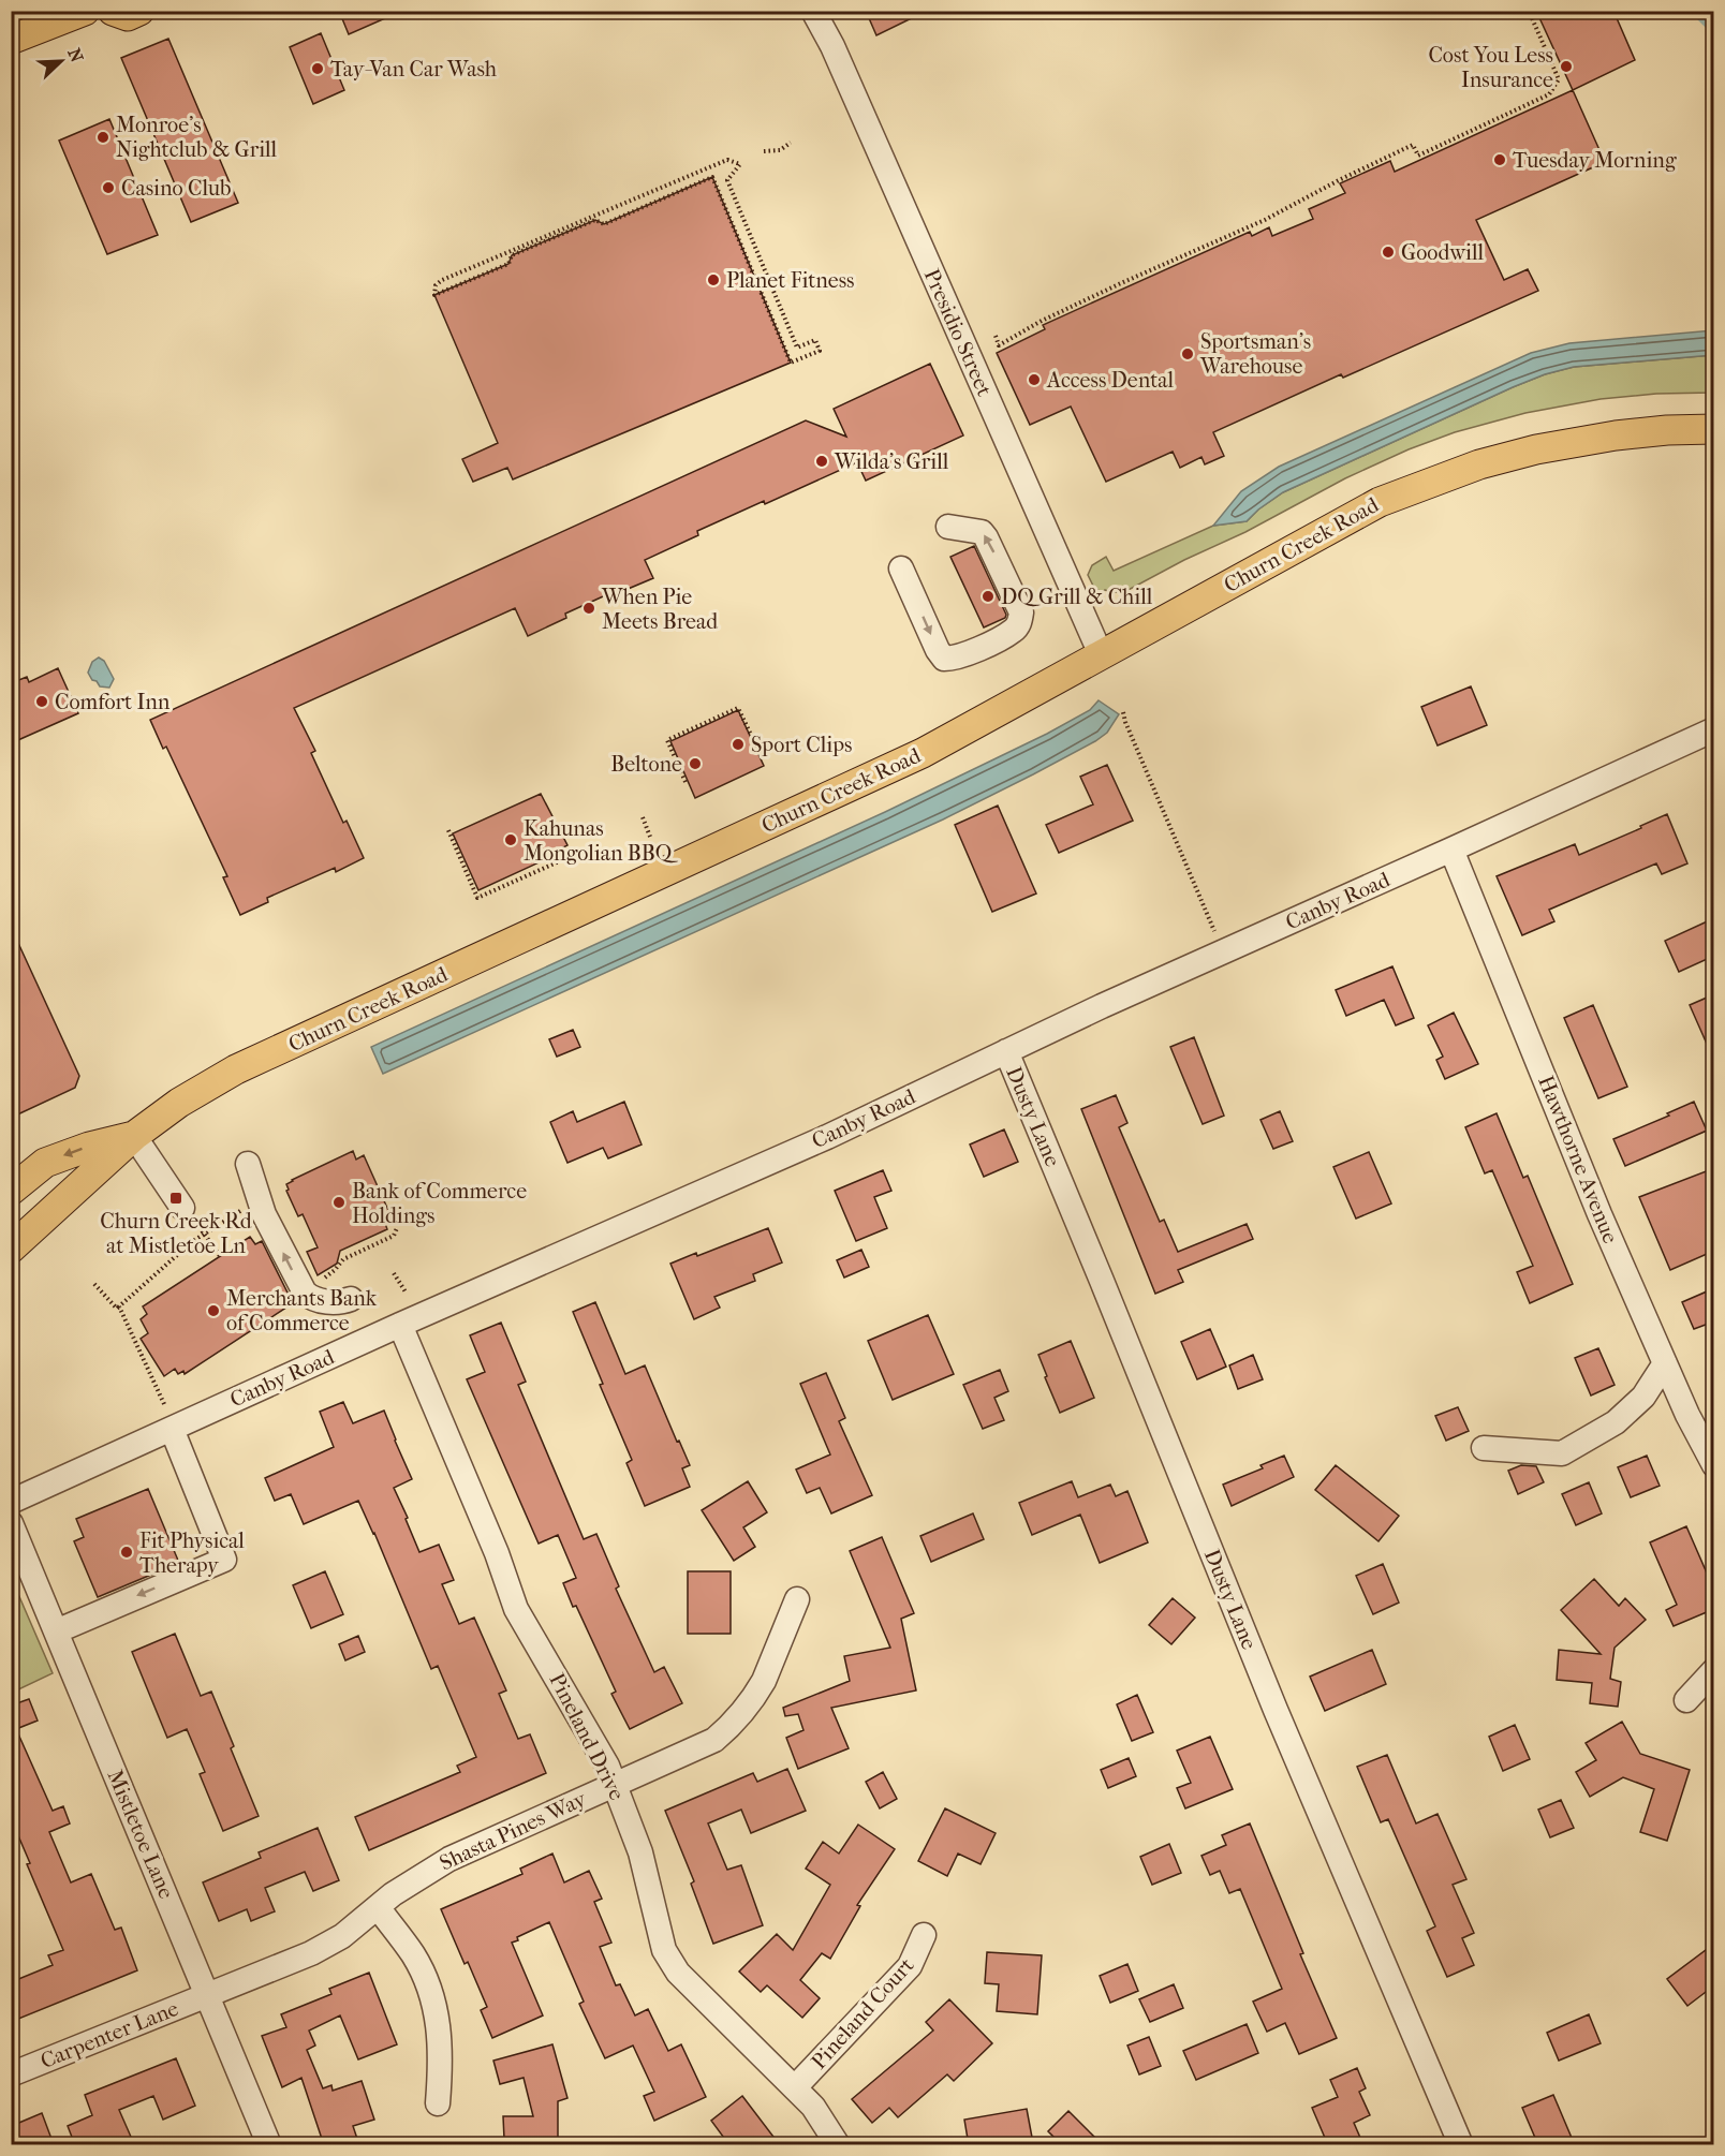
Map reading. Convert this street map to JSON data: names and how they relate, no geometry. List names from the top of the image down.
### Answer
{
  "streets": {
    "main road": ["Churn Creek Road"],
    "street": [
      "Presidio Street",
      "Canby Road",
      "Dusty Lane",
      "Hawthorne Avenue",
      "Pineland Drive",
      "Shasta Pines Way",
      "Mistletoe Lane",
      "Pineland Court",
      "Carpenter Lane"
    ]
  },
  "crossings": [
    ["Presidio Street", "Churn Creek Road"],
    ["Canby Road", "Dusty Lane"],
    ["Canby Road", "Hawthorne Avenue"],
    ["Canby Road", "Pineland Drive"],
    ["Pineland Drive", "Shasta Pines Way"],
    ["Pineland Drive", "Pineland Court"],
    ["Shasta Pines Way", "Mistletoe Lane"],
    ["Shasta Pines Way", "Carpenter Lane"],
    ["Mistletoe Lane", "Carpenter Lane"]
  ],
  "places": {
    "other": [
      "Cost You Less Insurance",
      "Tay-Van Car Wash",
      "Monroe's Nightclub & Grill",
      "Tuesday Morning",
      "Casino Club",
      "Goodwill",
      "Planet Fitness",
      "Sportsman's Warehouse",
      "Access Dental",
      "Wilda’s Grill",
      "DQ Grill & Chill",
      "When Pie Meets Bread",
      "Comfort Inn",
      "Sport Clips",
      "Beltone",
      "Kahunas Mongolian BBQ",
      "Bank of Commerce Holdings",
      "Merchants Bank of Commerce",
      "Fit Physical Therapy"
    ],
    "transit": ["Churn Creek Rd at Mistletoe Ln"]
  },
  "north": "top right"
}
